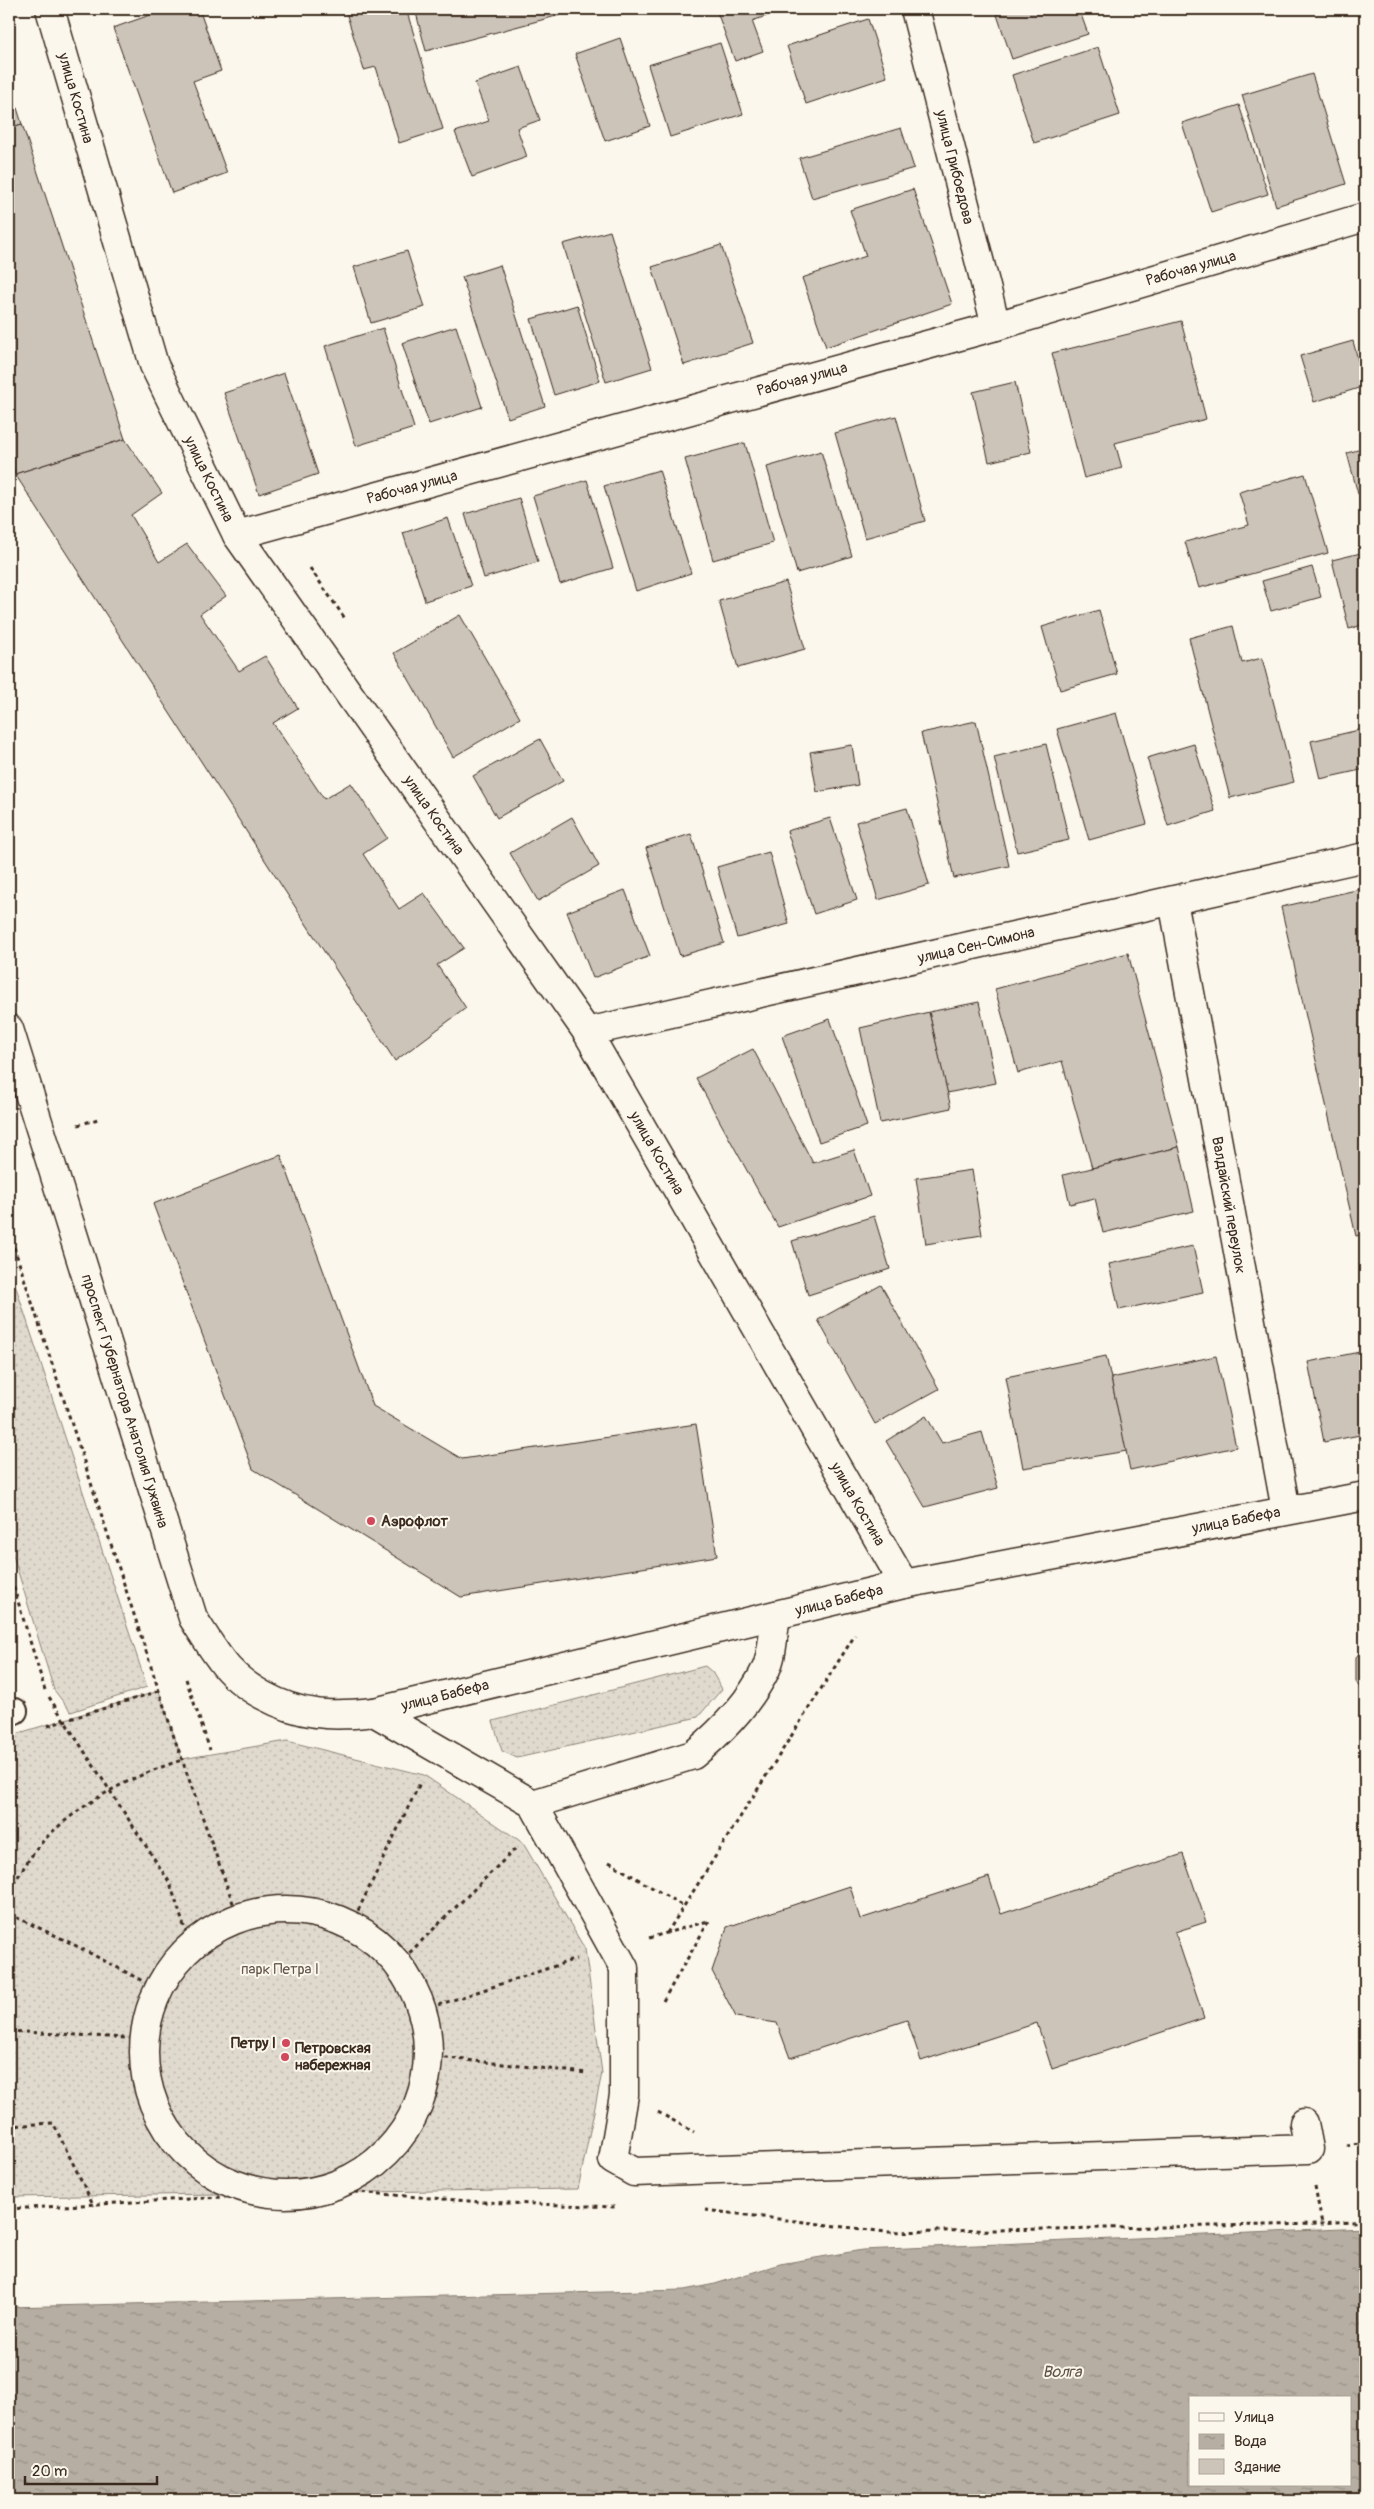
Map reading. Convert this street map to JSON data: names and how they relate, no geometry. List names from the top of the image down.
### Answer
{
  "streets": {
    "street": [
      "улица Костина",
      "улица Грибоедова",
      "Рабочая улица",
      "улица Сен-Симона",
      "Валдайский переулок",
      "проспект Губернатора Анатолия Гужвина",
      "улица Бабефа"
    ]
  },
  "crossings": [
    ["улица Костина", "Рабочая улица"],
    ["улица Костина", "улица Сен-Симона"],
    ["улица Костина", "улица Бабефа"],
    ["улица Грибоедова", "Рабочая улица"],
    ["улица Сен-Симона", "Валдайский переулок"],
    ["Валдайский переулок", "улица Бабефа"],
    ["проспект Губернатора Анатолия Гужвина", "улица Бабефа"]
  ],
  "water": ["Волга"],
  "parks": ["парк Петра I"],
  "places": ["Аэрофлот", "Петру I", "Петровская набережная"],
  "legend": ["Улица", "Вода", "Здание"],
  "scale_bar": "20 m"
}
